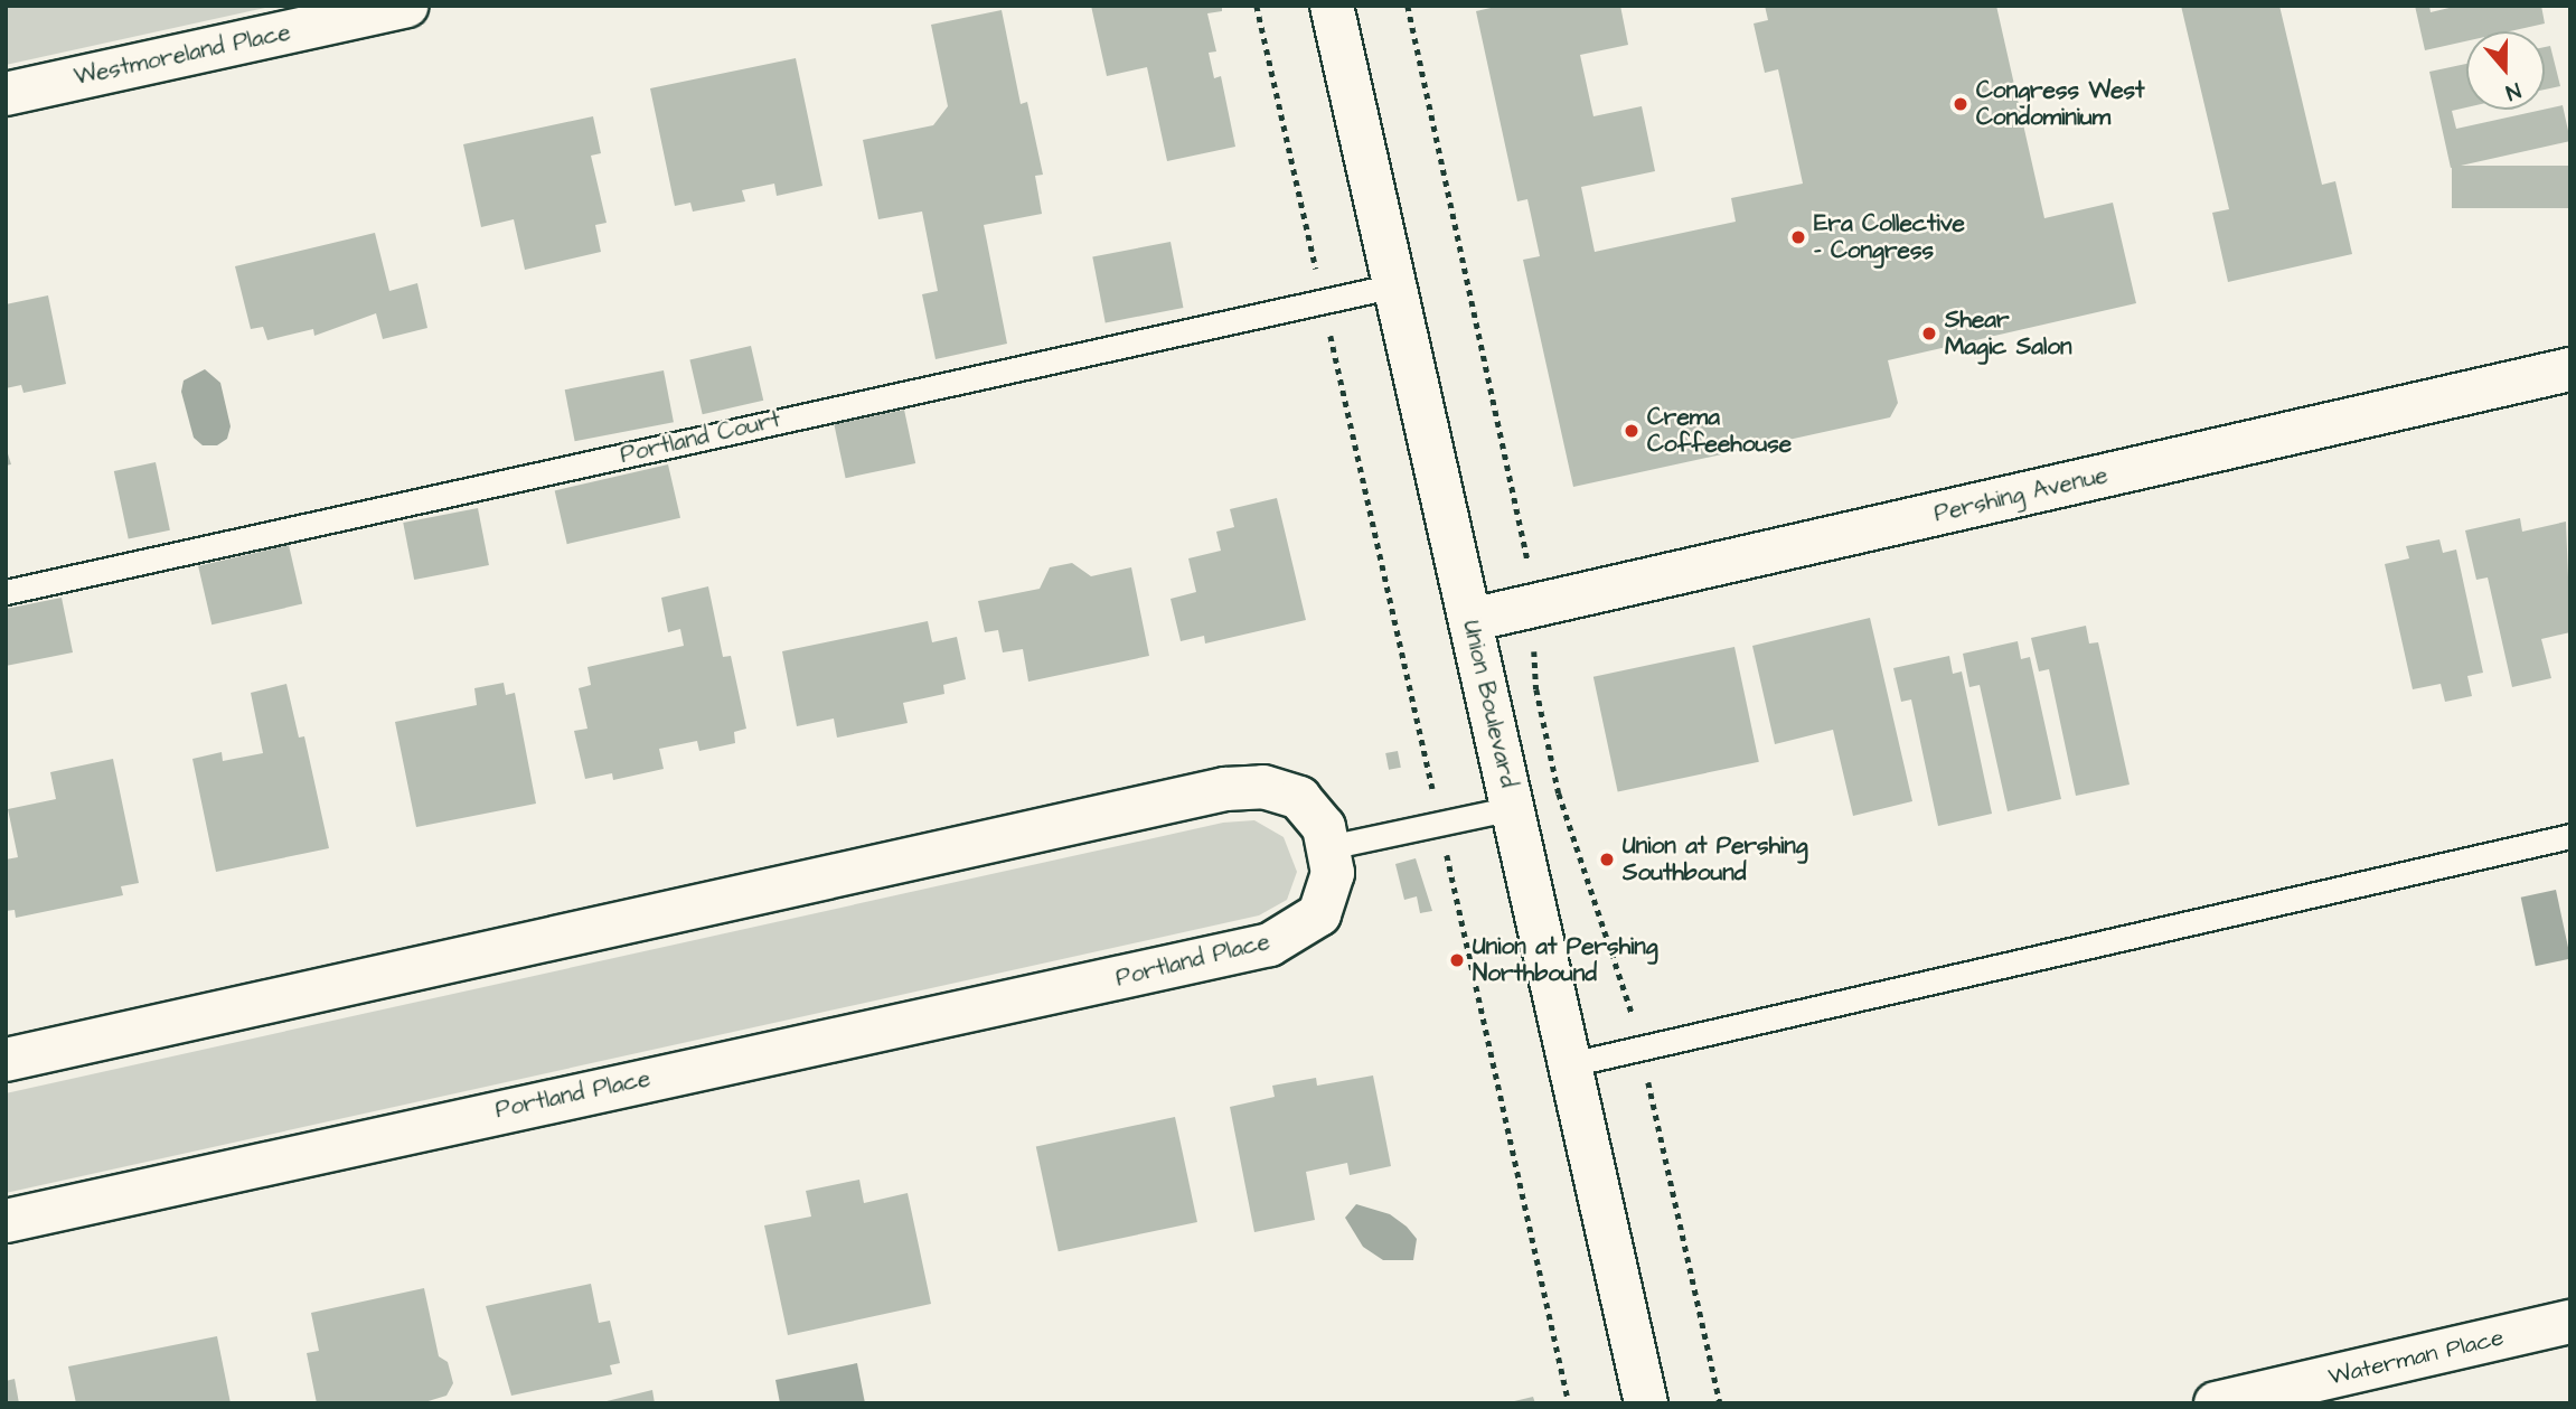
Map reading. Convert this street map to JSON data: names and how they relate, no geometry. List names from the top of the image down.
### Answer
{
  "streets": {
    "street": [
      "Westmoreland Place",
      "Pershing Avenue",
      "Union Boulevard",
      "Portland Place",
      "Waterman Place"
    ],
    "lane": ["Portland Court"]
  },
  "crossings": [
    ["Portland Court", "Union Boulevard"],
    ["Pershing Avenue", "Union Boulevard"]
  ],
  "places": [
    "Congress West Condominium",
    "Era Collective - Congress",
    "Shear Magic Salon",
    "Crema Coffeehouse",
    "Union at Pershing Southbound",
    "Union at Pershing Northbound"
  ],
  "north": "bottom"
}
